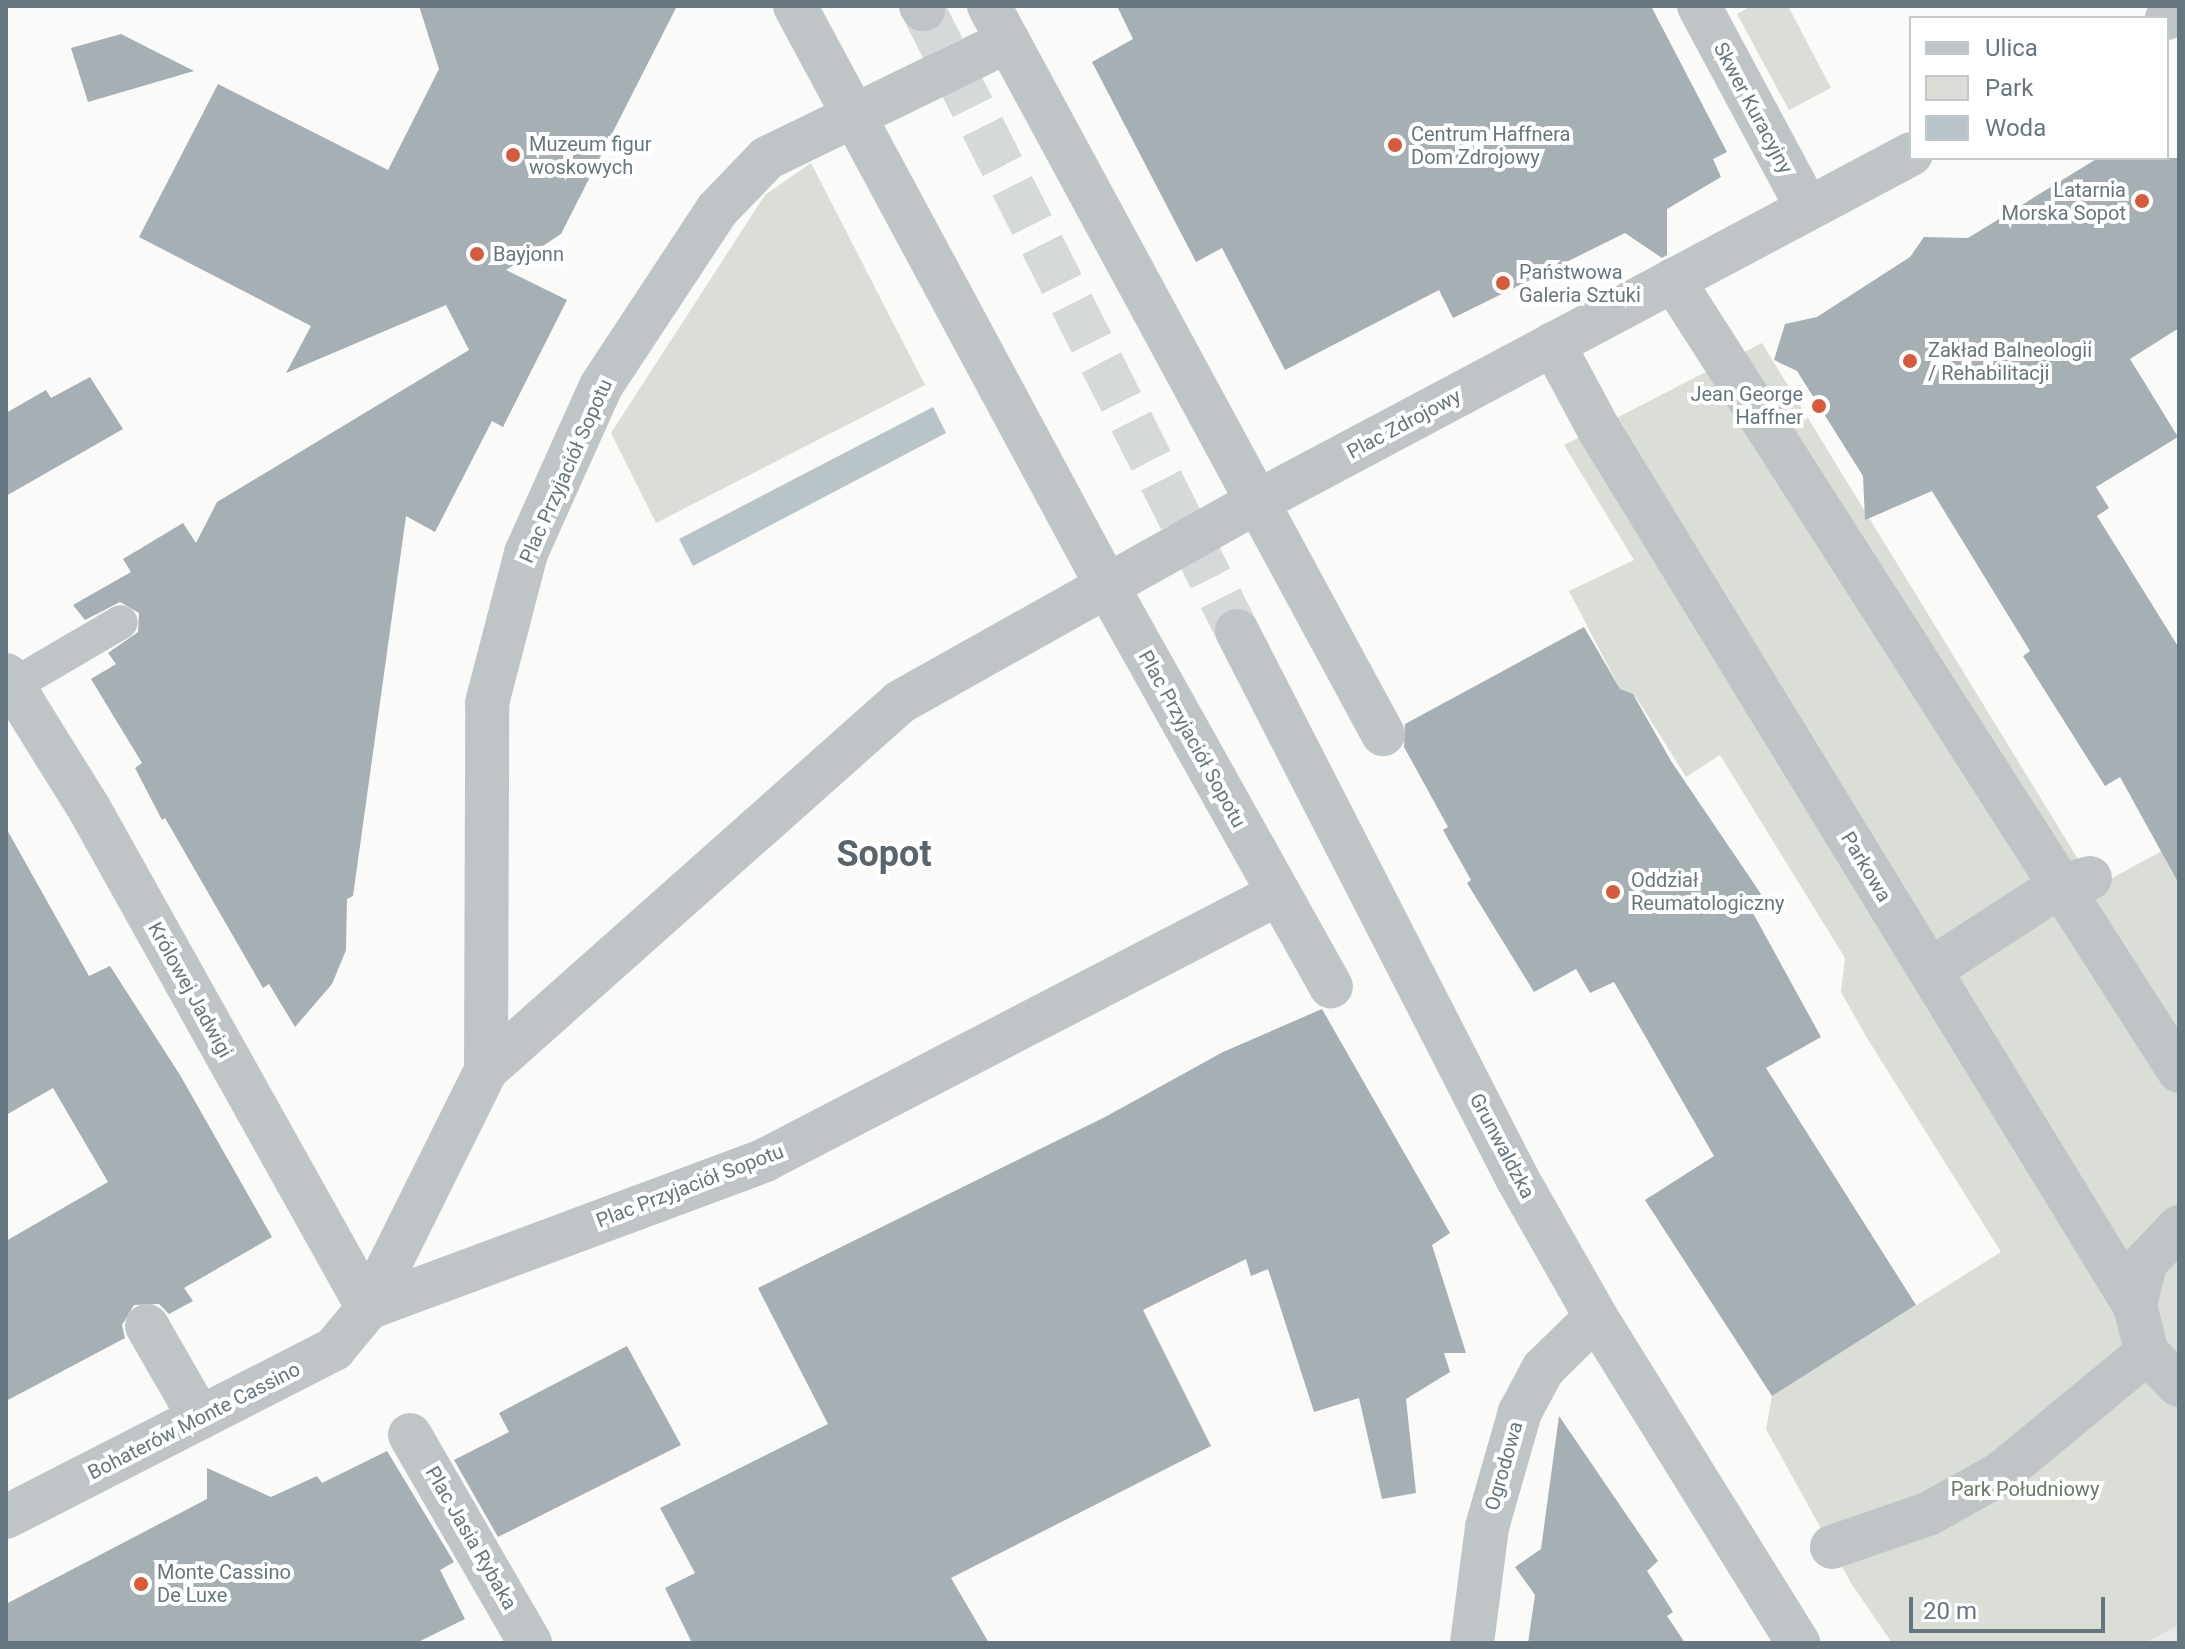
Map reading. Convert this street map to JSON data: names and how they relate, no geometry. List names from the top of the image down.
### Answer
{
  "streets": {
    "street": [
      "Skwer Kuracyjny",
      "Plac Zdrojowy",
      "Plac Przyjaciół Sopotu",
      "Parkowa",
      "Królowej Jadwigi",
      "Grunwaldzka",
      "Bohaterów Monte Cassino",
      "Ogrodowa",
      "Plac Jasia Rybaka"
    ]
  },
  "crossings": [
    ["Skwer Kuracyjny", "Plac Zdrojowy"],
    ["Plac Zdrojowy", "Plac Przyjaciół Sopotu"],
    ["Plac Zdrojowy", "Parkowa"],
    ["Plac Przyjaciół Sopotu", "Królowej Jadwigi"],
    ["Plac Przyjaciół Sopotu", "Bohaterów Monte Cassino"],
    ["Królowej Jadwigi", "Bohaterów Monte Cassino"],
    ["Grunwaldzka", "Ogrodowa"]
  ],
  "districts": ["Sopot"],
  "parks": ["Park Południowy"],
  "places": [
    "Centrum Haffnera Dom Zdrojowy",
    "Muzeum figur woskowych",
    "Latarnia Morska Sopot",
    "Bayjonn",
    "Państwowa Galeria Sztuki",
    "Zakład Balneologii / Rehabilitacji",
    "Jean George Haffner",
    "Oddział Reumatologiczny",
    "Monte Cassino De Luxe"
  ],
  "legend": ["Ulica", "Park", "Woda"],
  "scale_bar": "20 m"
}
